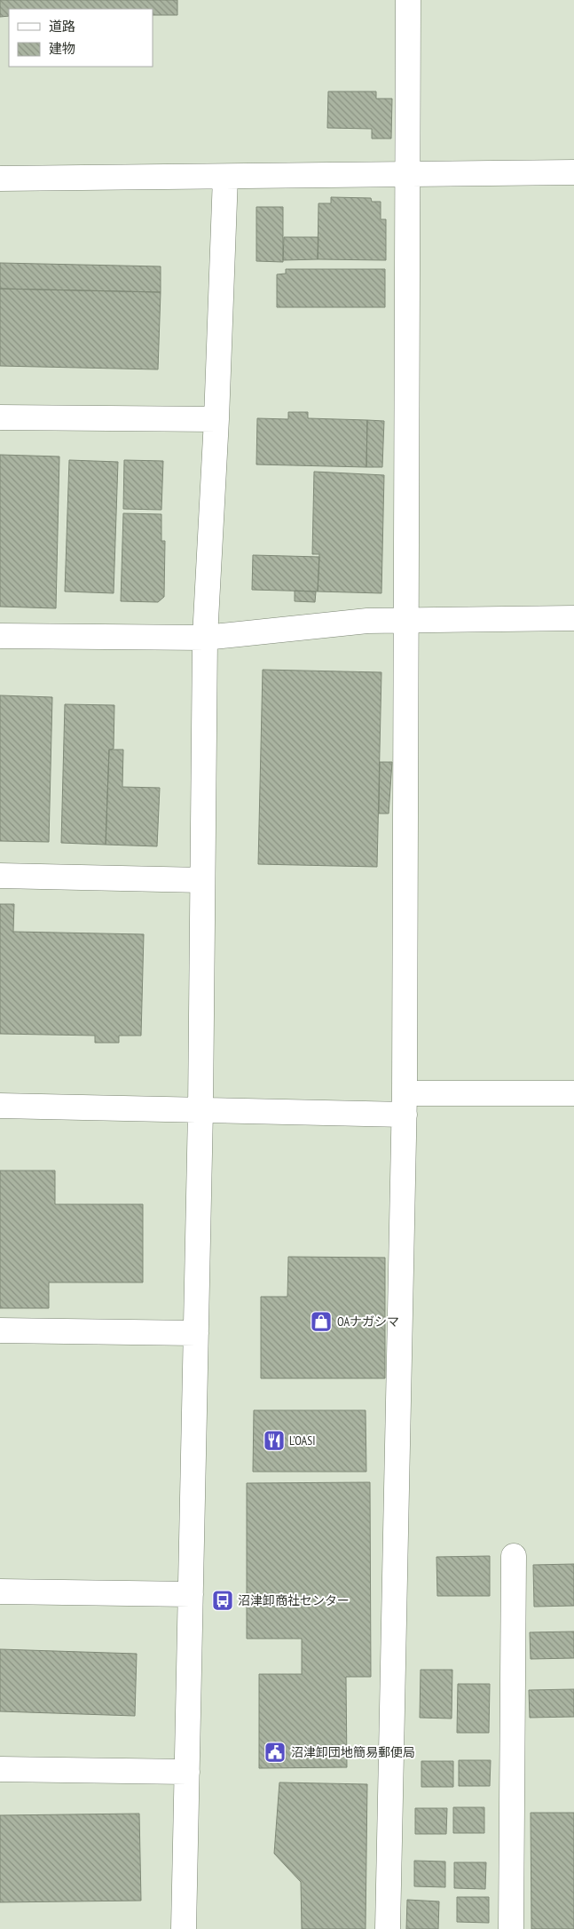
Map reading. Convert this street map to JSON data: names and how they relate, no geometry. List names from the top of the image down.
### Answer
{
  "places": {
    "shop": ["OAナガシマ"],
    "restaurant": ["L’OASI"],
    "bus stop": ["沼津卸商社センター"],
    "public building": ["沼津卸団地簡易郵便局"]
  },
  "legend": ["道路", "建物"]
}
